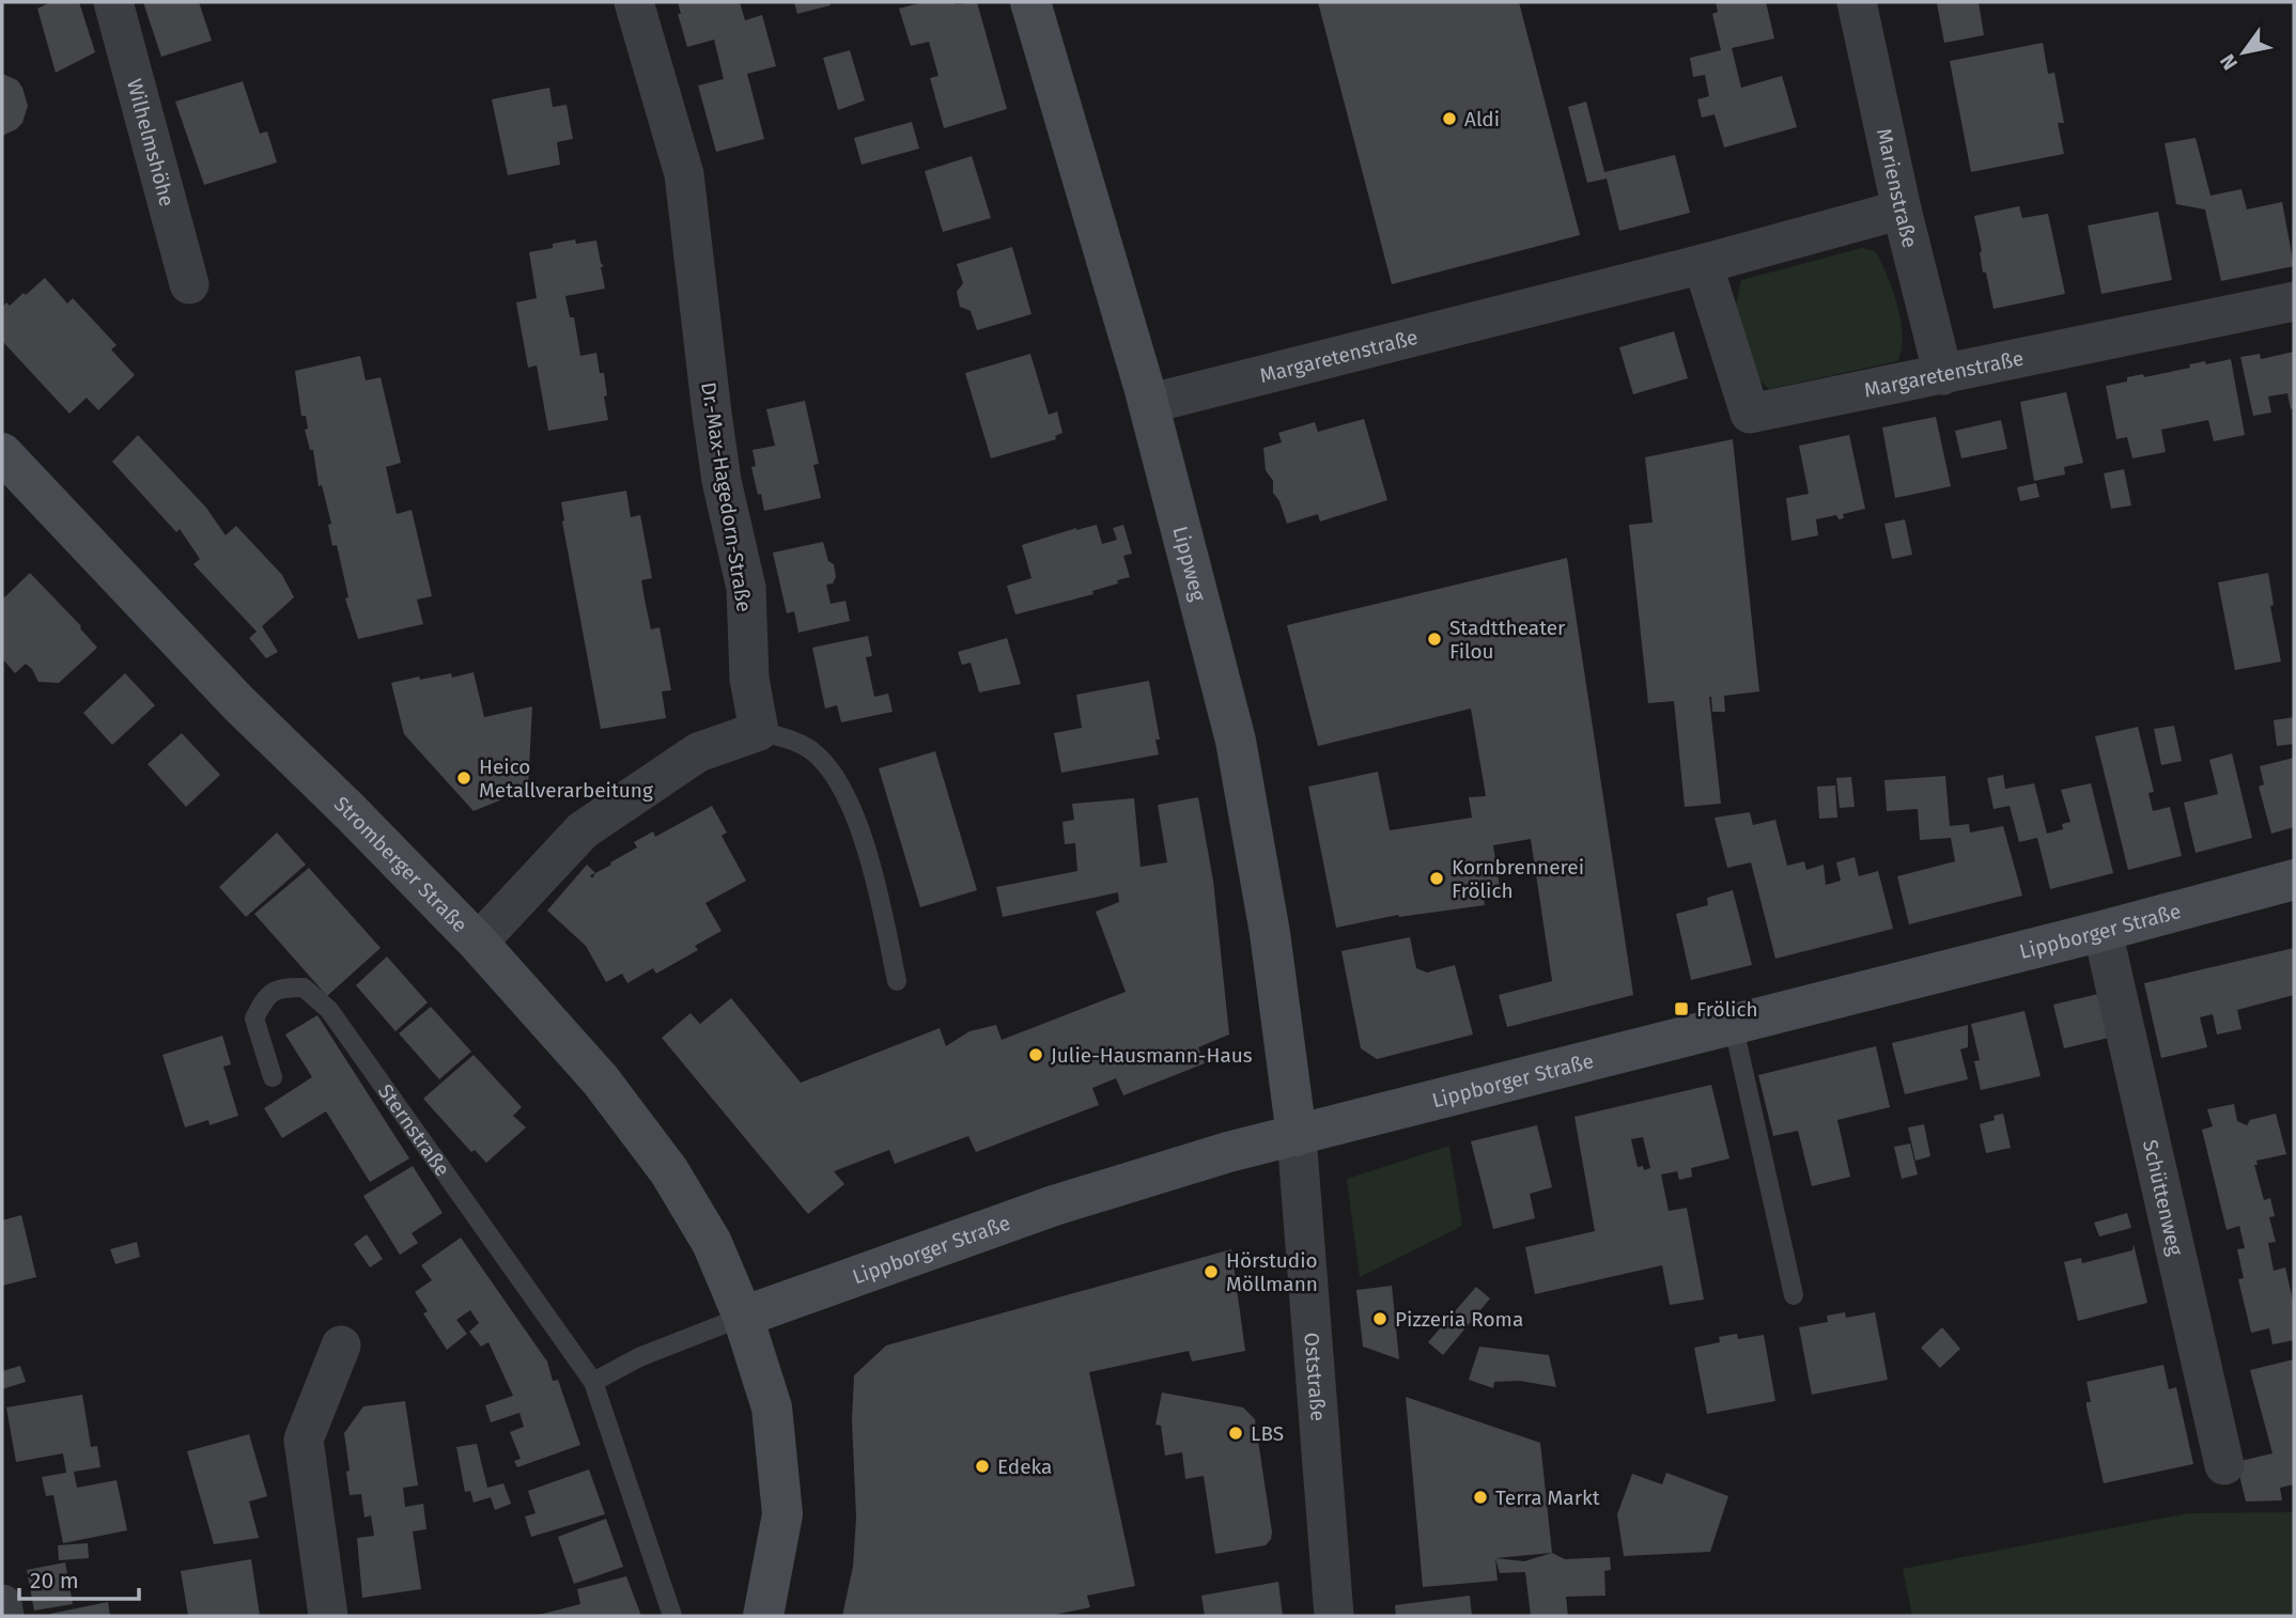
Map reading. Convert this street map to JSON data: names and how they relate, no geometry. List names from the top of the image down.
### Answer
{
  "streets": {
    "main road": ["Lippweg", "Stromberger Straße", "Lippborger Straße"],
    "street": [
      "Wilhelmshöhe",
      "Marienstraße",
      "Margaretenstraße",
      "Dr.-Max-Hagedorn-Straße",
      "Schüttenweg",
      "Oststraße"
    ],
    "lane": ["Sternstraße"]
  },
  "crossings": [
    ["Marienstraße", "Margaretenstraße"],
    ["Margaretenstraße", "Lippweg"],
    ["Lippweg", "Lippborger Straße"],
    ["Lippweg", "Oststraße"],
    ["Stromberger Straße", "Lippborger Straße"],
    ["Lippborger Straße", "Schüttenweg"],
    ["Lippborger Straße", "Oststraße"]
  ],
  "places": {
    "other": [
      "Aldi",
      "Stadttheater Filou",
      "Heico Metallverarbeitung",
      "Kornbrennerei Frölich",
      "Julie-Hausmann-Haus",
      "Hörstudio Möllmann",
      "Pizzeria Roma",
      "LBS",
      "Edeka",
      "Terra Markt"
    ],
    "transit": ["Frölich"]
  },
  "scale_bar": "20 m",
  "north": "bottom left"
}
